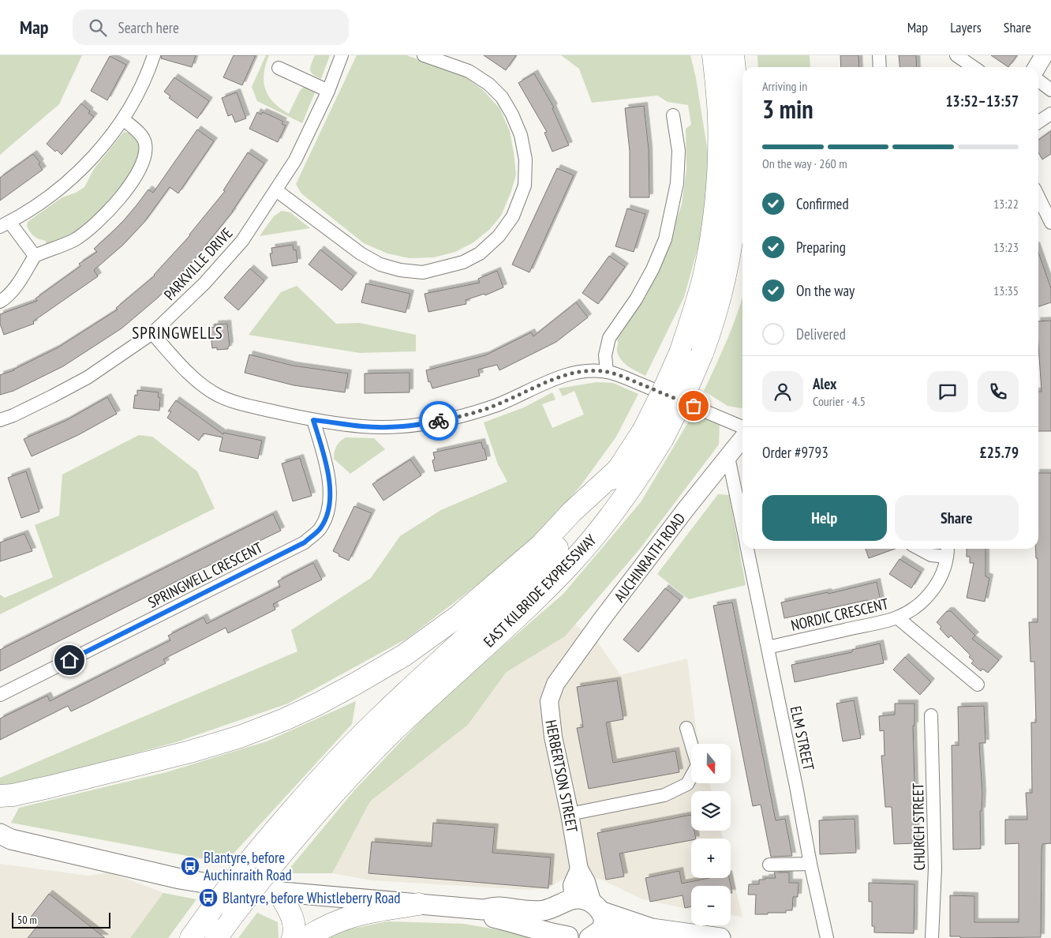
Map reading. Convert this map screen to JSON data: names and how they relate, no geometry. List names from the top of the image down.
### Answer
{
  "streets": {
    "highway": ["EAST KILBRIDE EXPRESSWAY"],
    "street": [
      "PARKVILLE DRIVE",
      "AUCHINRAITH ROAD",
      "SPRINGWELL CRESCENT",
      "NORDIC CRESCENT",
      "ELM STREET",
      "HERBERTSON STREET",
      "CHURCH STREET"
    ]
  },
  "crossings": [
    ["AUCHINRAITH ROAD", "ELM STREET"],
    ["AUCHINRAITH ROAD", "HERBERTSON STREET"],
    ["NORDIC CRESCENT", "ELM STREET"]
  ],
  "districts": ["SPRINGWELLS"],
  "places": {
    "bus stop": ["Blantyre, before Auchinraith Road", "Blantyre, before Whistleberry Road"]
  },
  "scale_bar": "50 m",
  "north": "bottom",
  "page": {
    "header": "Map",
    "search": "Search here",
    "nav": ["Map", "Layers", "Share"],
    "heading": ["3 min", "Arriving in", "13:52–13:57"],
    "panel": [
      "Alex",
      "Courier · 4.5",
      "Order #9793",
      "£25.79"
    ],
    "bar": "On the way · 260 m",
    "list": [
      ["Confirmed", "13:22"],
      ["Preparing", "13:23"],
      ["On the way", "13:35"],
      "Delivered"
    ],
    "buttons": ["Help", "Share"],
    "map_buttons": ["+", "−"],
    "scale": "50 m"
  }
}
